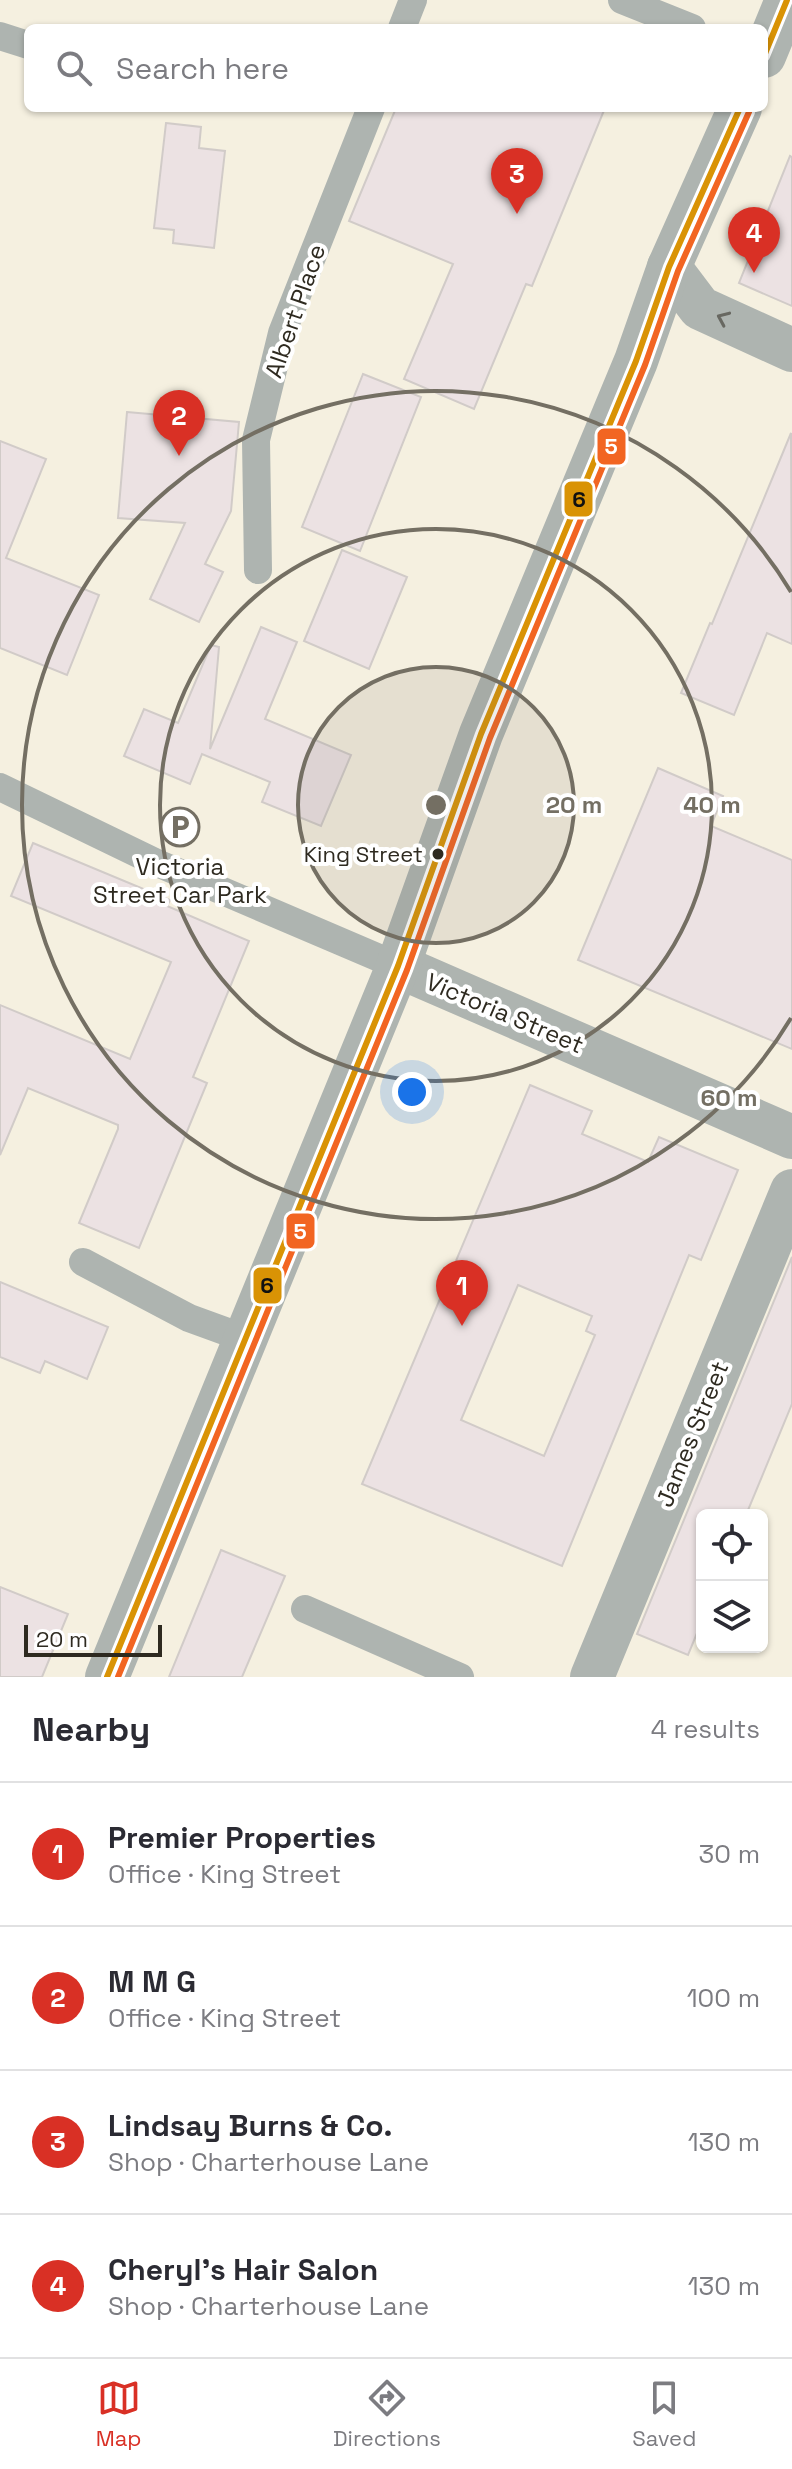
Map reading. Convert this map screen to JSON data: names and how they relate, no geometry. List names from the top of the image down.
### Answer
{
  "streets": {
    "street": ["Victoria Street", "James Street"],
    "lane": ["Albert Place"]
  },
  "places": {
    "parking": ["Victoria Street Car Park"],
    "other": ["King Street"]
  },
  "lines": ["transit line 6", "transit line 5"],
  "scale_bar": "20 m",
  "page": {
    "search": "Search here",
    "pins": [
      "3",
      "4",
      "2",
      "1"
    ],
    "scale": "20 m",
    "heading": ["Nearby", "4 results"],
    "list": [
      {
        "mark": "1",
        "name": "Premier Properties",
        "note": "Office · King Street",
        "value": "30 m"
      },
      {
        "mark": "2",
        "name": "M M G",
        "note": "Office · King Street",
        "value": "100 m"
      },
      {
        "mark": "3",
        "name": "Lindsay Burns & Co.",
        "note": "Shop · Charterhouse Lane",
        "value": "130 m"
      },
      {
        "mark": "4",
        "name": "Cheryl's Hair Salon",
        "note": "Shop · Charterhouse Lane",
        "value": "130 m"
      }
    ],
    "nav": ["Map", "Directions", "Saved"]
  },
  "rings": ["20 m", "40 m", "60 m"]
}
